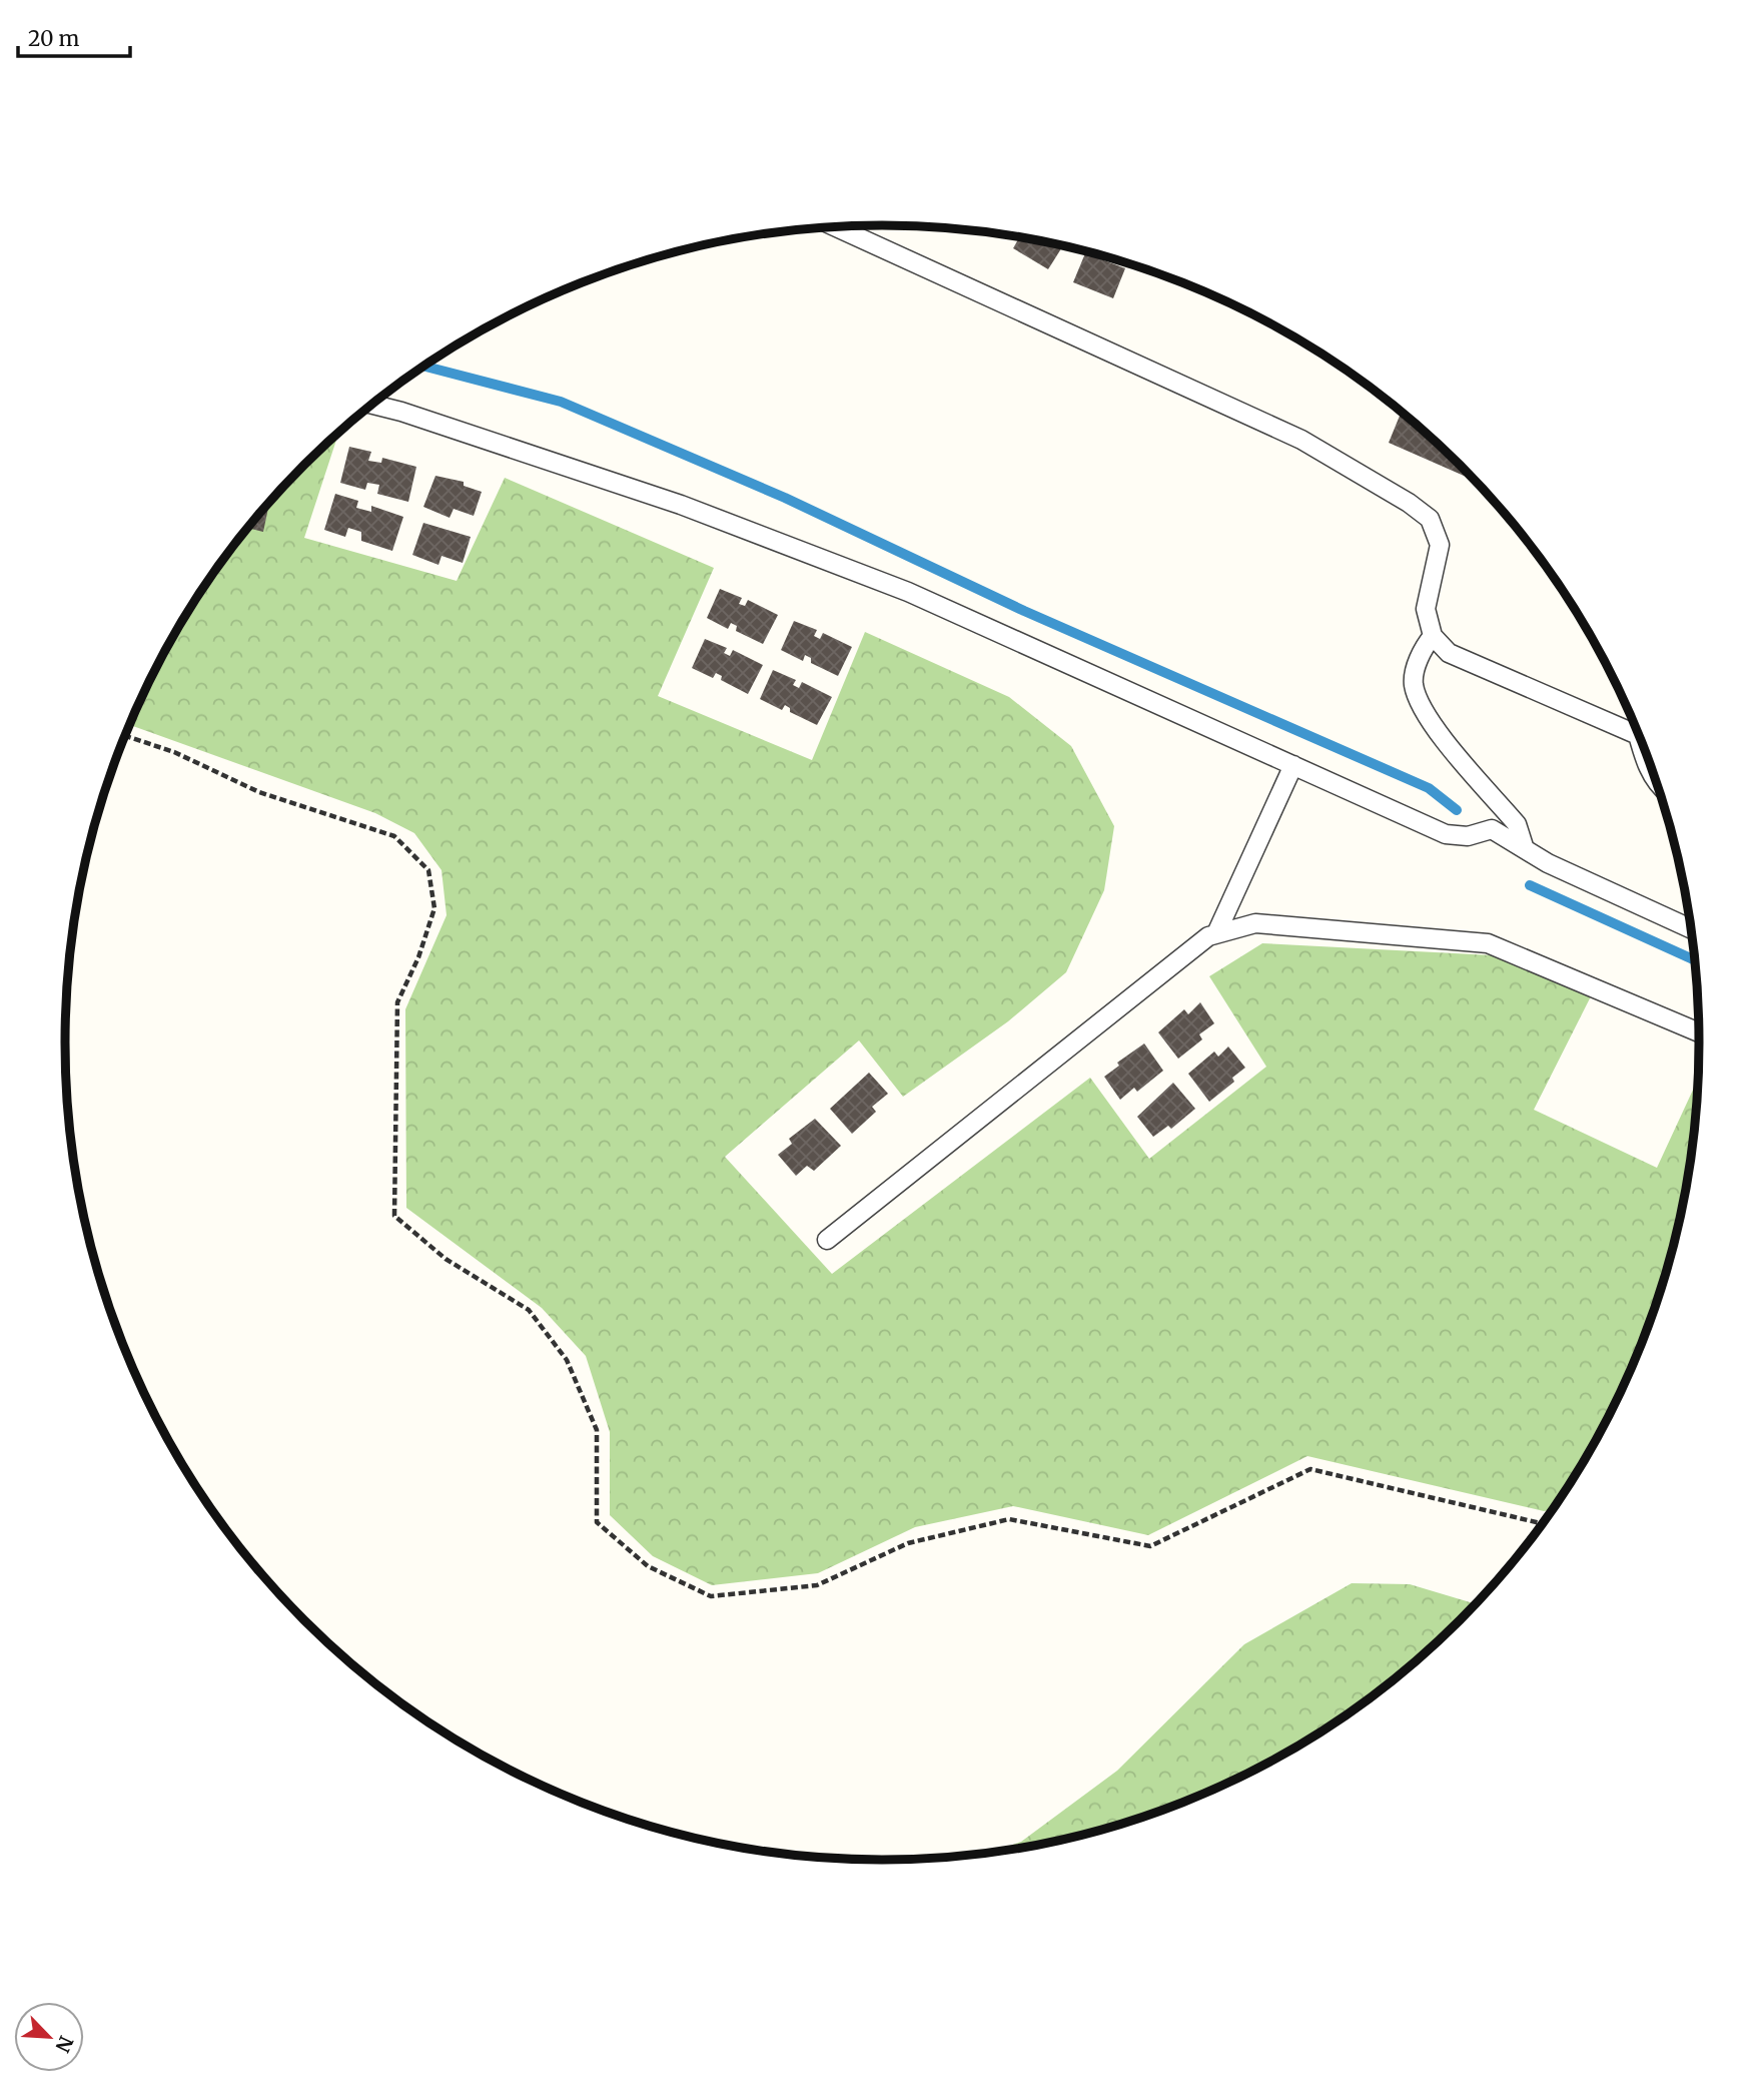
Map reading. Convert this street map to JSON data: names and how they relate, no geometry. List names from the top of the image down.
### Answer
{
  "scale_bar": "20 m",
  "north": "bottom right"
}
